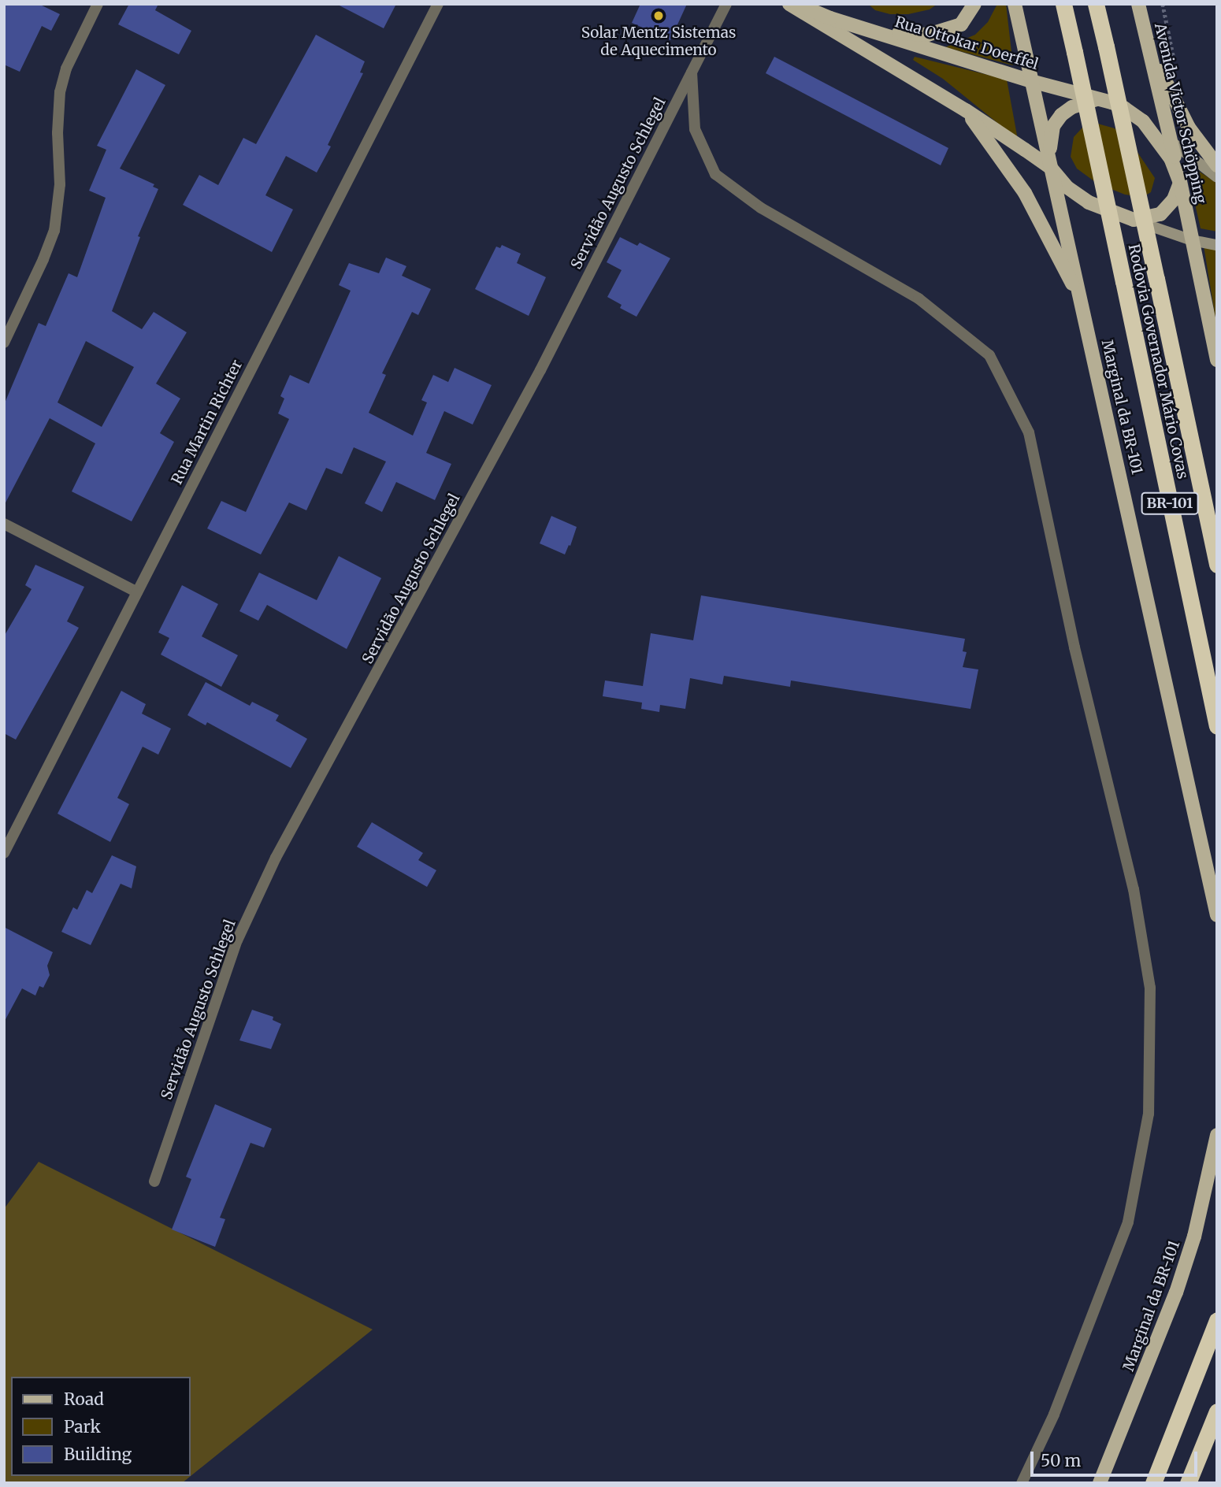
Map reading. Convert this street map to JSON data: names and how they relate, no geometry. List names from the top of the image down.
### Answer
{
  "streets": {
    "highway": ["Rodovia Governador Mário Covas", "BR-101"],
    "main road": ["Rua Ottokar Doerffel", "Avenida Victor Schöpping", "Marginal da BR-101"],
    "street": ["Servidão Augusto Schlegel", "Rua Martin Richter"]
  },
  "crossings": [
    ["Rua Ottokar Doerffel", "Avenida Victor Schöpping"],
    ["Rua Ottokar Doerffel", "Marginal da BR-101"],
    ["Avenida Victor Schöpping", "Marginal da BR-101"]
  ],
  "places": ["Solar Mentz Sistemas de Aquecimento"],
  "legend": ["Road", "Park", "Building"],
  "scale_bar": "50 m"
}
